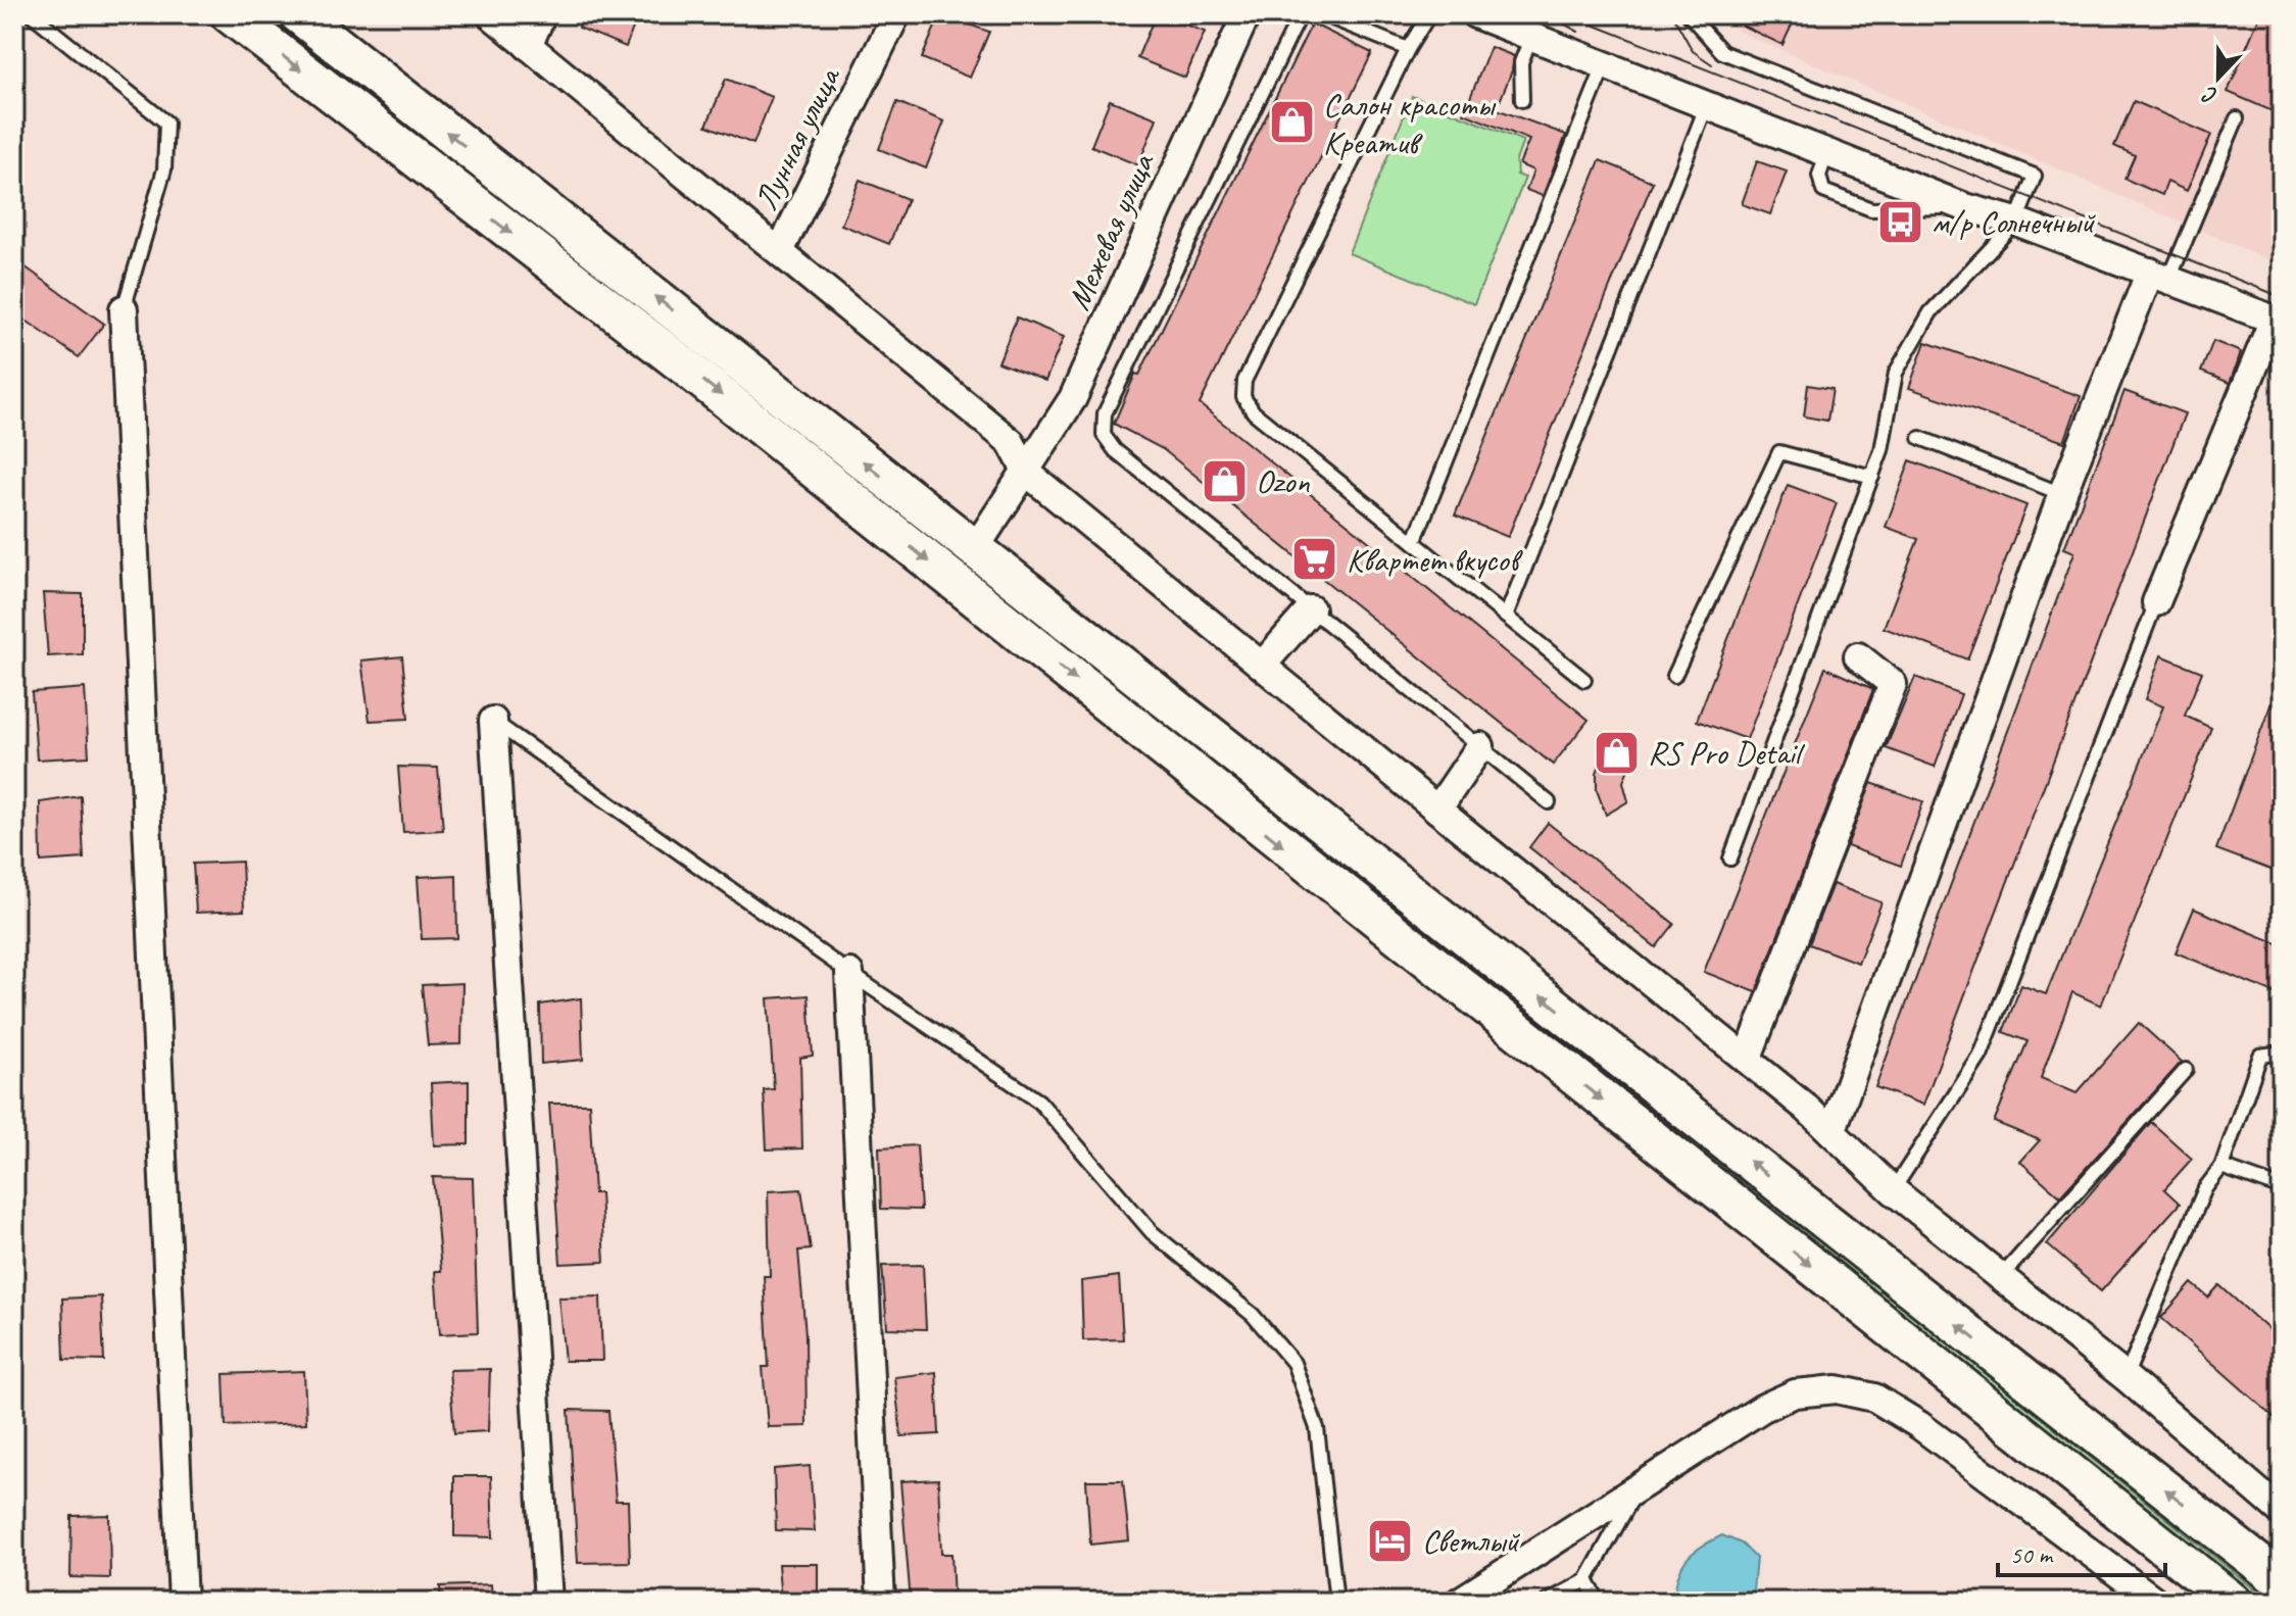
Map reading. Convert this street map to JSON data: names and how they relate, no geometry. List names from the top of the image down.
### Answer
{
  "streets": {
    "street": ["Лунная улица", "Межевая улица"]
  },
  "places": {
    "shop": ["Салон красоты Креатив", "Ozon", "RS Pro Detail"],
    "bus stop": ["м/р Солнечный"],
    "supermarket": ["Квартет вкусов"],
    "hotel": ["Светлый"]
  },
  "scale_bar": "50 m",
  "north": "bottom"
}
